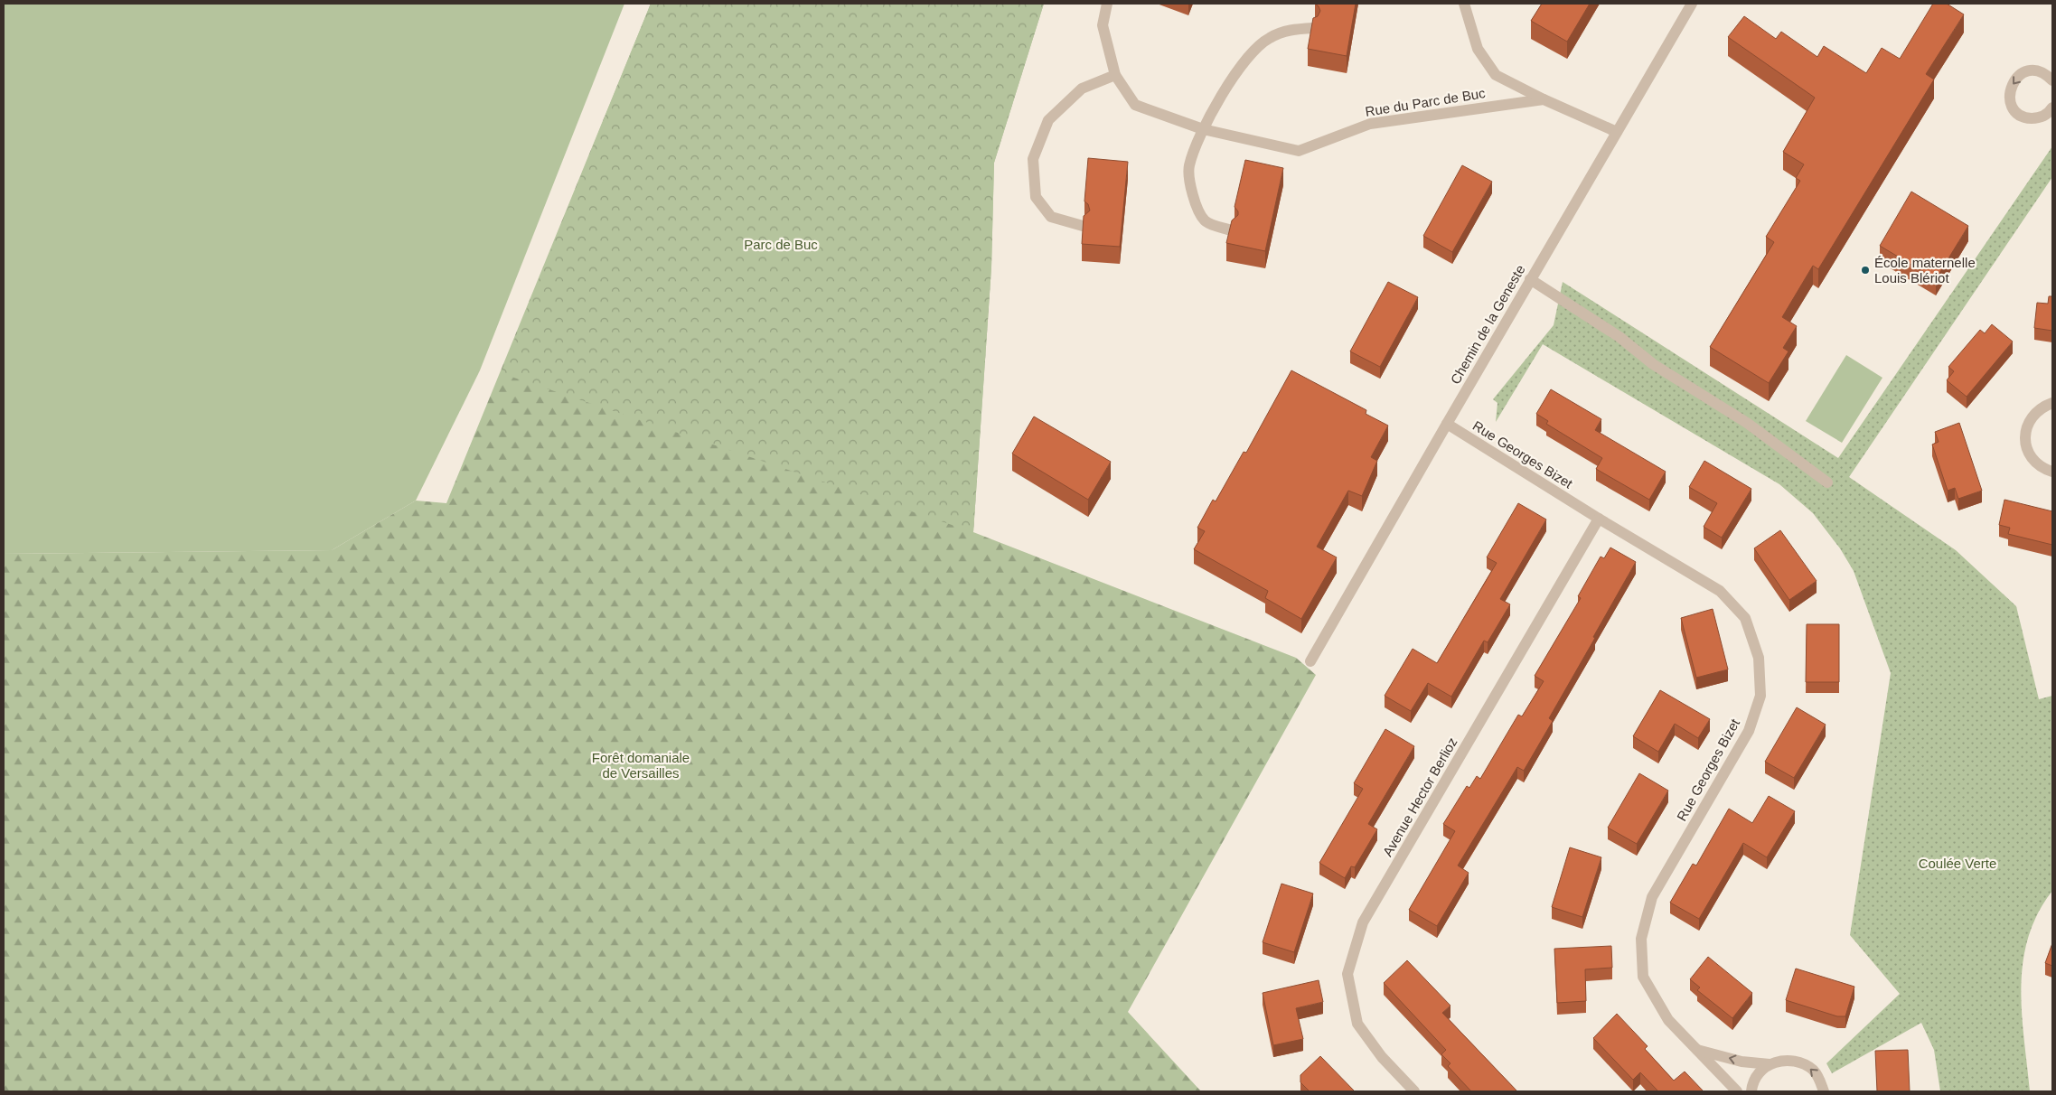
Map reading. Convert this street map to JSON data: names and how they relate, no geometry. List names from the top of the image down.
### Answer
{
  "streets": {
    "street": [
      "Rue du Parc de Buc",
      "Chemin de la Geneste",
      "Rue Georges Bizet",
      "Avenue Hector Berlioz"
    ]
  },
  "crossings": [
    ["Chemin de la Geneste", "Rue Georges Bizet"],
    ["Rue Georges Bizet", "Avenue Hector Berlioz"]
  ],
  "parks": ["Parc de Buc", "Forêt domaniale de Versailles", "Coulée Verte"],
  "places": ["École maternelle Louis Blériot"]
}
